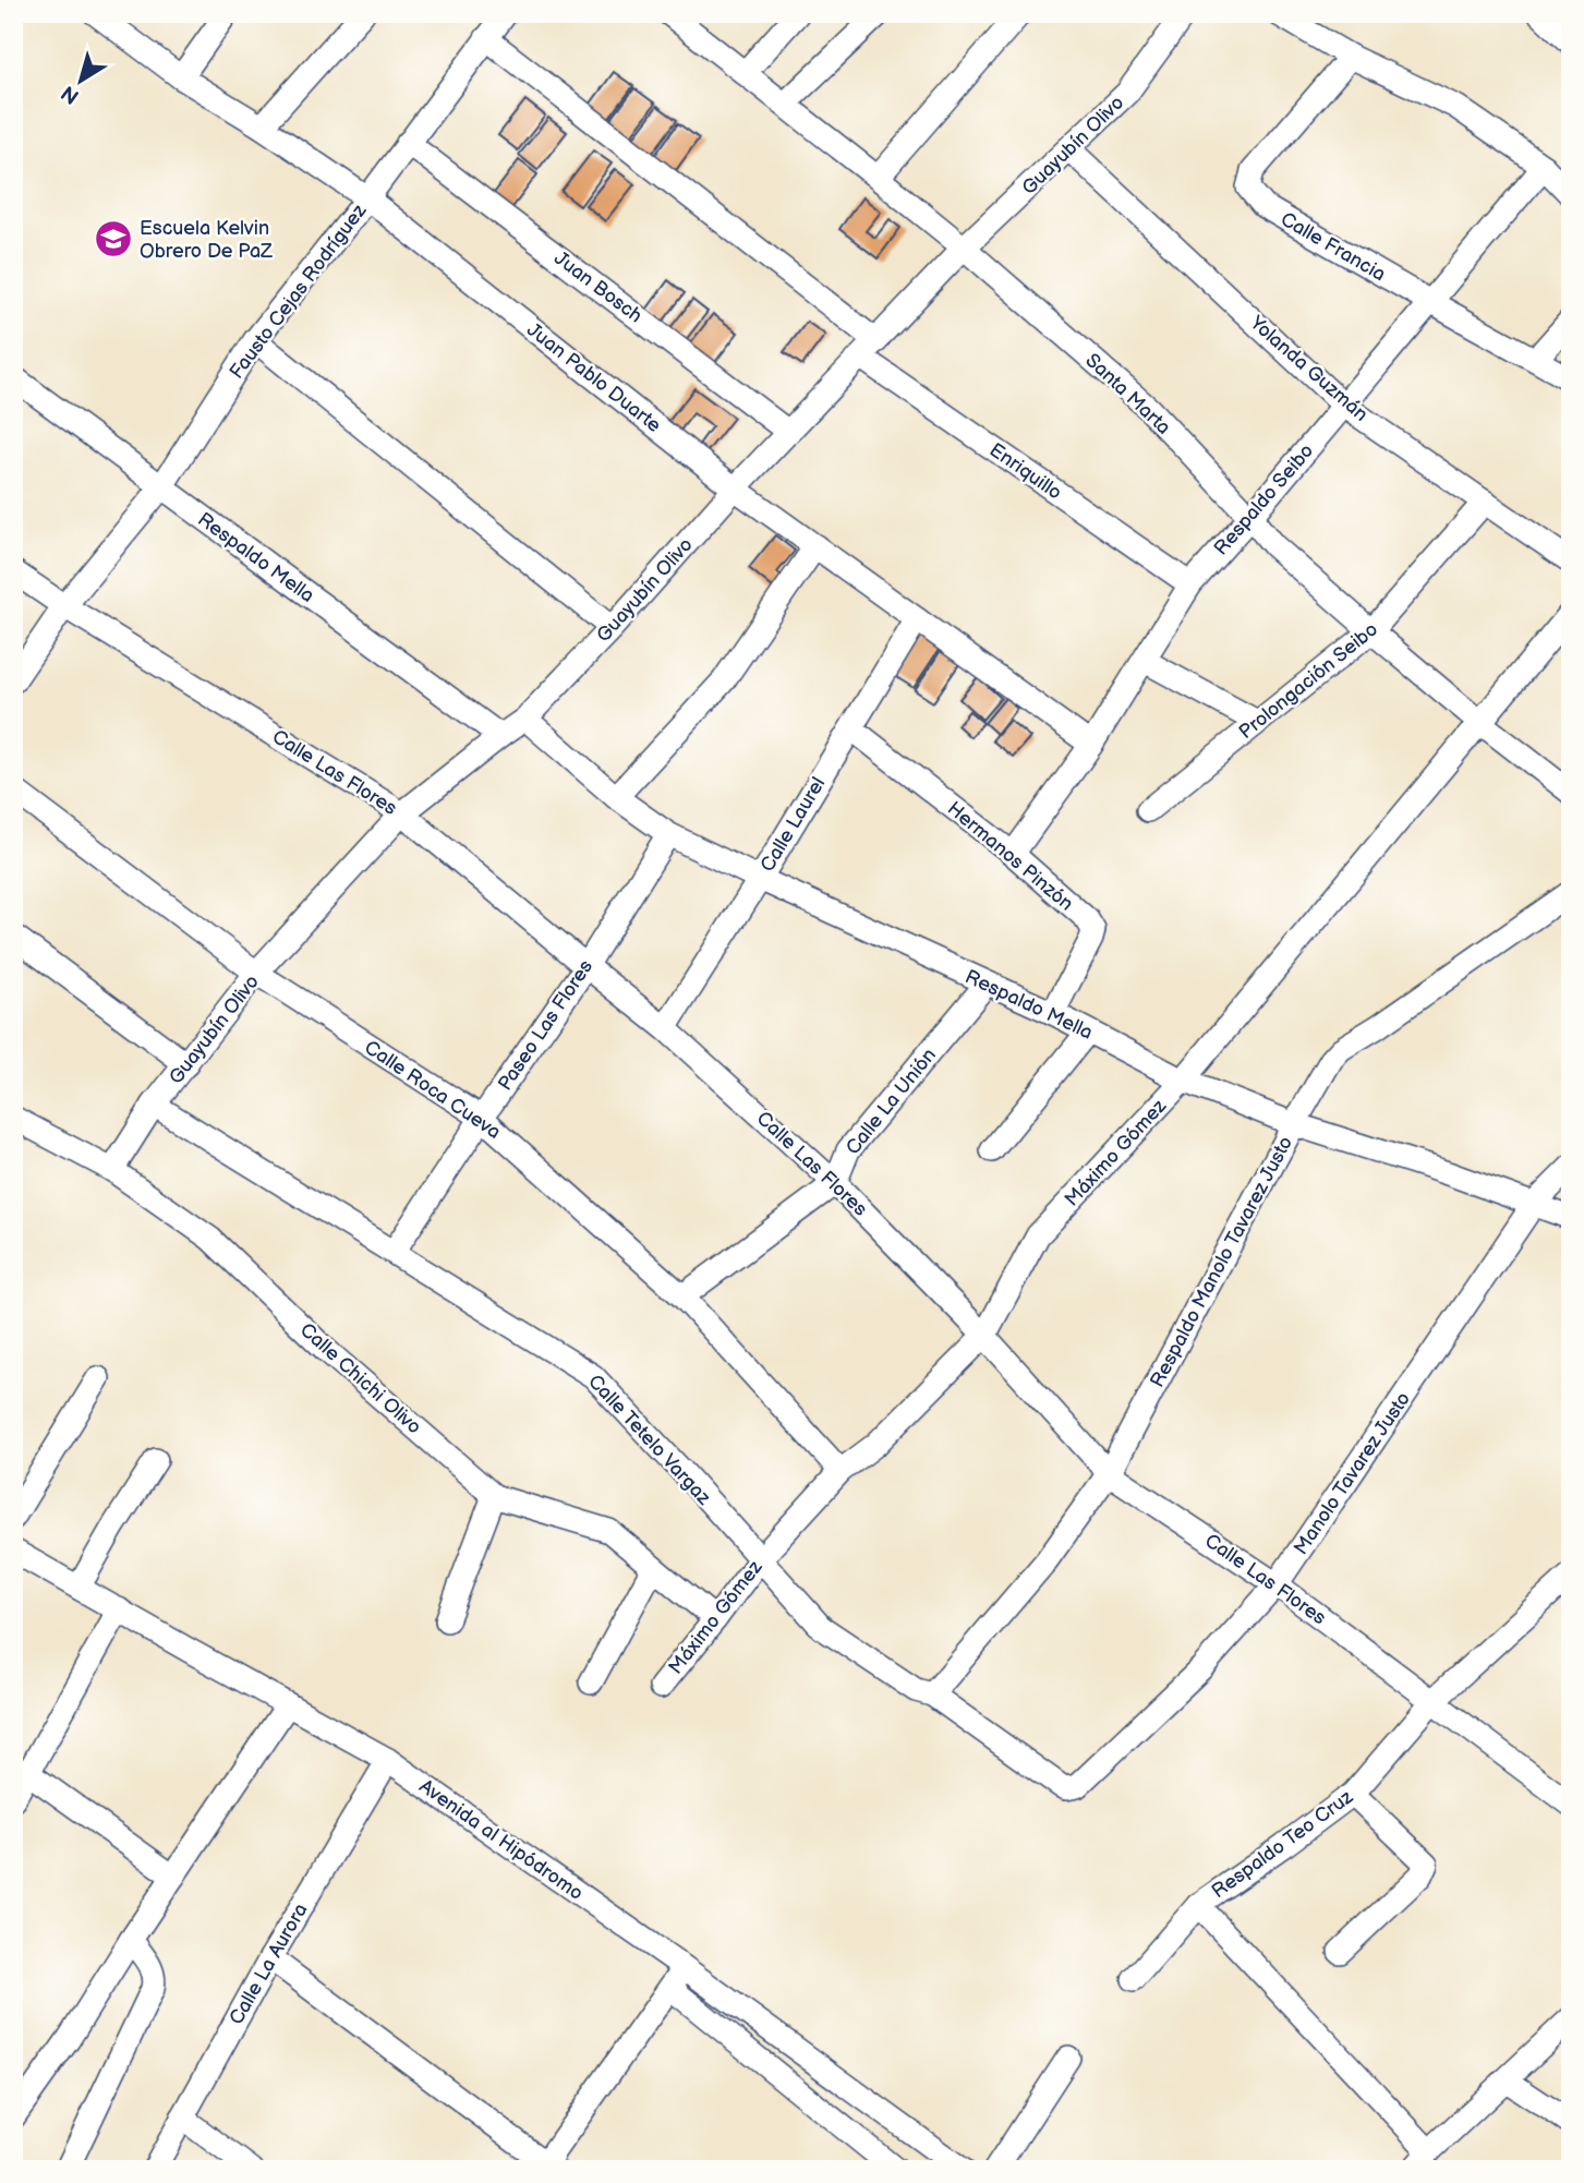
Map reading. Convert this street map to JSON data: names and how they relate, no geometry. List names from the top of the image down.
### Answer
{
  "streets": {
    "street": [
      "Guayubín Olivo",
      "Calle Francia",
      "Juan Bosch",
      "Fausto Cejas Rodríguez",
      "Yolanda Guzmán",
      "Juan Pablo Duarte",
      "Santa Marta",
      "Enriquillo",
      "Respaldo Seibo",
      "Respaldo Mella",
      "Prolongación Seibo",
      "Calle Las Flores",
      "Calle Laurel",
      "Hermanos Pinzón",
      "Paseo Las Flores",
      "Calle Roca Cueva",
      "Calle La Unión",
      "Máximo Gómez",
      "Respaldo Manolo Tavarez Justo",
      "Calle Chichi Olivo",
      "Calle Tetelo Vargaz",
      "Manolo Tavarez Justo",
      "Avenida al Hipódromo",
      "Respaldo Teo Cruz",
      "Calle La Aurora"
    ]
  },
  "crossings": [
    ["Guayubín Olivo", "Juan Bosch"],
    ["Guayubín Olivo", "Yolanda Guzmán"],
    ["Guayubín Olivo", "Juan Pablo Duarte"],
    ["Guayubín Olivo", "Santa Marta"],
    ["Guayubín Olivo", "Enriquillo"],
    ["Guayubín Olivo", "Respaldo Mella"],
    ["Guayubín Olivo", "Calle Las Flores"],
    ["Guayubín Olivo", "Calle Roca Cueva"],
    ["Guayubín Olivo", "Calle Chichi Olivo"],
    ["Guayubín Olivo", "Calle Tetelo Vargaz"],
    ["Calle Francia", "Respaldo Seibo"],
    ["Juan Bosch", "Fausto Cejas Rodríguez"],
    ["Fausto Cejas Rodríguez", "Juan Pablo Duarte"],
    ["Fausto Cejas Rodríguez", "Enriquillo"],
    ["Fausto Cejas Rodríguez", "Respaldo Mella"],
    ["Fausto Cejas Rodríguez", "Calle Las Flores"],
    ["Yolanda Guzmán", "Respaldo Seibo"],
    ["Yolanda Guzmán", "Prolongación Seibo"],
    ["Juan Pablo Duarte", "Respaldo Seibo"],
    ["Juan Pablo Duarte", "Calle Laurel"],
    ["Santa Marta", "Respaldo Seibo"],
    ["Santa Marta", "Prolongación Seibo"],
    ["Santa Marta", "Máximo Gómez"],
    ["Enriquillo", "Respaldo Seibo"],
    ["Respaldo Seibo", "Hermanos Pinzón"],
    ["Respaldo Mella", "Calle Laurel"],
    ["Respaldo Mella", "Hermanos Pinzón"],
    ["Respaldo Mella", "Paseo Las Flores"],
    ["Respaldo Mella", "Calle La Unión"],
    ["Respaldo Mella", "Máximo Gómez"],
    ["Respaldo Mella", "Respaldo Manolo Tavarez Justo"],
    ["Respaldo Mella", "Manolo Tavarez Justo"],
    ["Calle Las Flores", "Calle Laurel"],
    ["Calle Las Flores", "Paseo Las Flores"],
    ["Calle Las Flores", "Calle La Unión"],
    ["Calle Las Flores", "Máximo Gómez"],
    ["Calle Las Flores", "Respaldo Manolo Tavarez Justo"],
    ["Calle Las Flores", "Manolo Tavarez Justo"],
    ["Calle Las Flores", "Respaldo Teo Cruz"],
    ["Calle Laurel", "Hermanos Pinzón"],
    ["Paseo Las Flores", "Calle Roca Cueva"],
    ["Paseo Las Flores", "Calle Tetelo Vargaz"],
    ["Calle Roca Cueva", "Máximo Gómez"],
    ["Máximo Gómez", "Calle Chichi Olivo"],
    ["Máximo Gómez", "Calle Tetelo Vargaz"],
    ["Respaldo Manolo Tavarez Justo", "Calle Tetelo Vargaz"],
    ["Calle Tetelo Vargaz", "Manolo Tavarez Justo"],
    ["Avenida al Hipódromo", "Calle La Aurora"]
  ],
  "places": {
    "school or university": ["Escuela Kelvin Obrero De PaZ"]
  },
  "north": "bottom left"
}
